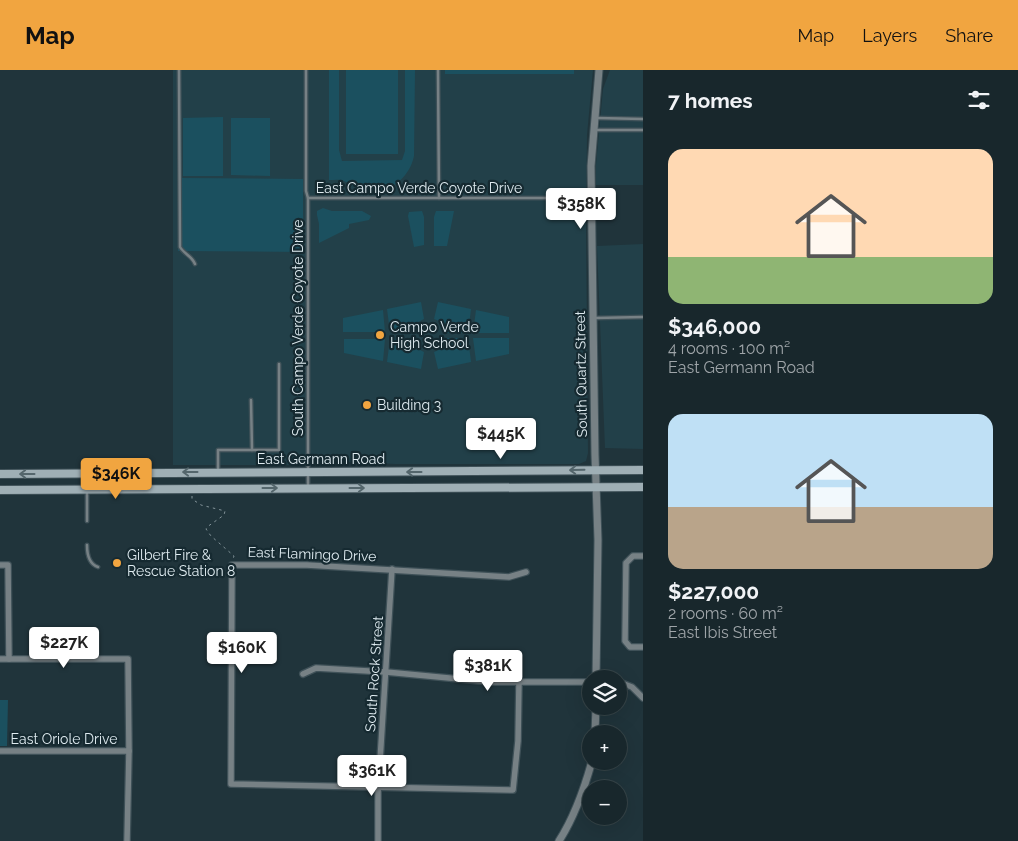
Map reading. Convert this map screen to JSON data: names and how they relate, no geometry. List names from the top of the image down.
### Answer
{
  "streets": {
    "main road": ["East Germann Road"],
    "street": [
      "South Quartz Street",
      "East Flamingo Drive",
      "South Rock Street",
      "East Oriole Drive"
    ],
    "lane": ["East Campo Verde Coyote Drive", "South Campo Verde Coyote Drive"]
  },
  "crossings": [
    ["East Campo Verde Coyote Drive", "South Campo Verde Coyote Drive"],
    ["East Campo Verde Coyote Drive", "South Quartz Street"],
    ["South Campo Verde Coyote Drive", "East Germann Road"],
    ["South Quartz Street", "East Germann Road"],
    ["East Flamingo Drive", "South Rock Street"]
  ],
  "places": ["Campo Verde High School", "Building 3", "Gilbert Fire & Rescue Station 8"],
  "page": {
    "header": "Map",
    "nav": ["Map", "Layers", "Share"],
    "heading": "7 homes",
    "list": [
      {
        "name": "$346,000",
        "note": "4 rooms · 100 m² · East Germann Road"
      },
      {
        "name": "$227,000",
        "note": "2 rooms · 60 m² · East Ibis Street"
      }
    ],
    "price": [
      "$358K",
      "$445K",
      "$346K",
      "$227K",
      "$160K",
      "$381K",
      "$361K"
    ],
    "map_buttons": ["+", "−"]
  }
}
